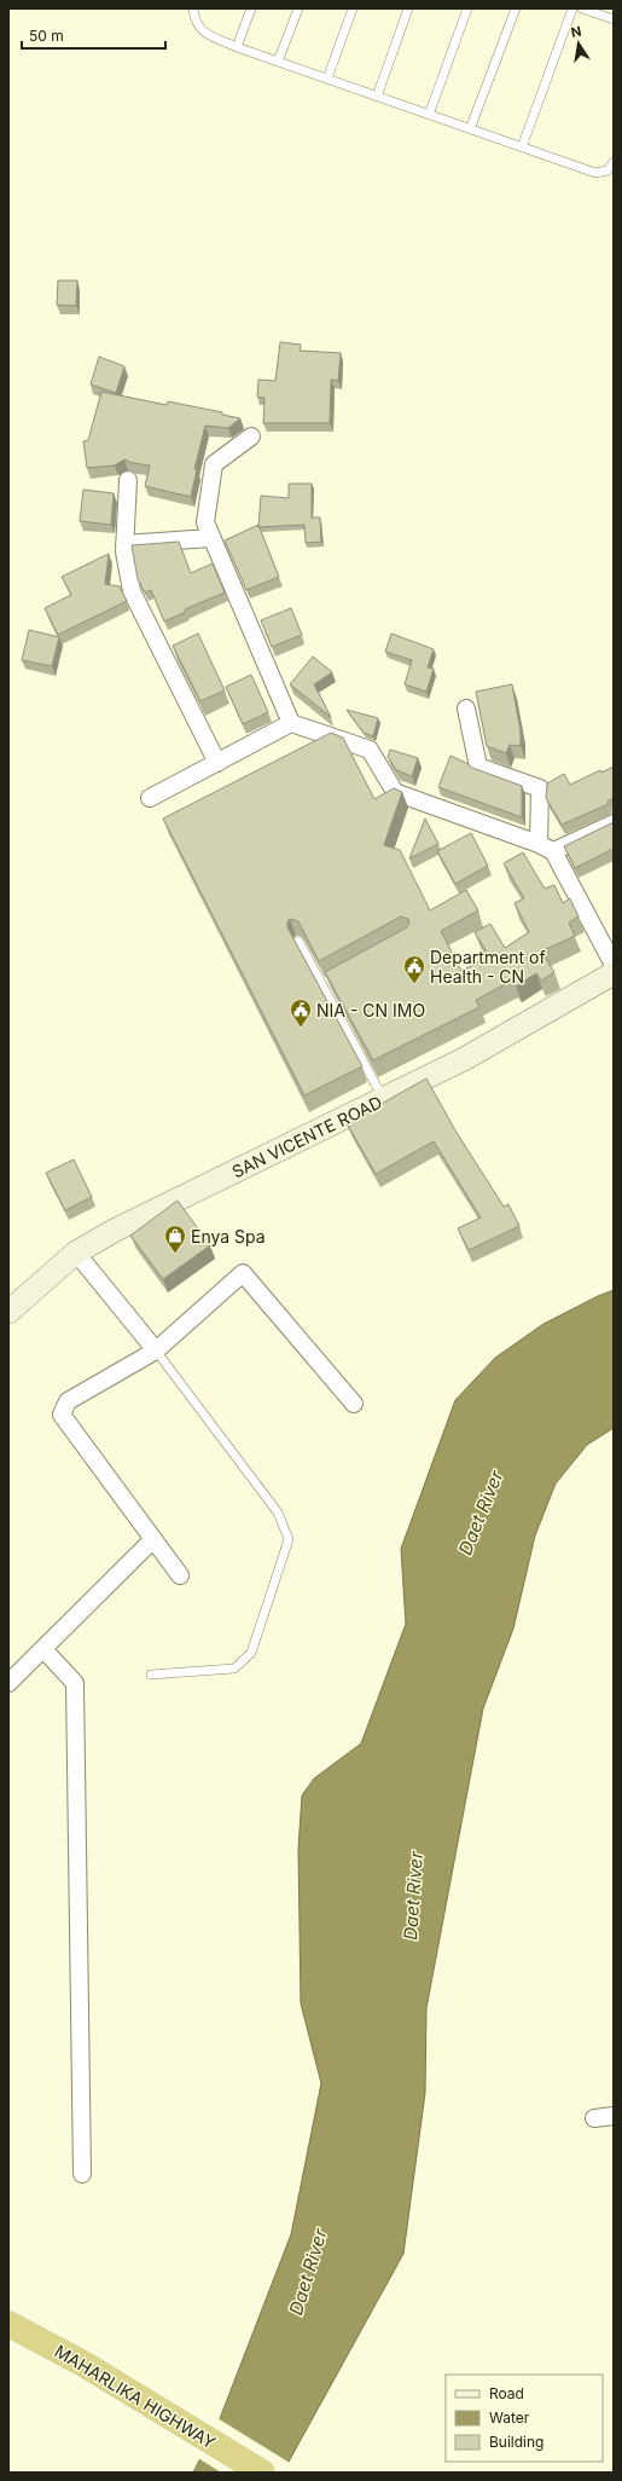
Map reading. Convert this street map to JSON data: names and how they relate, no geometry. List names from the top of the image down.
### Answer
{
  "streets": {
    "highway": ["MAHARLIKA HIGHWAY"],
    "main road": ["SAN VICENTE ROAD"]
  },
  "water": ["Daet River"],
  "places": {
    "public building": ["Department of Health - CN", "NIA - CN IMO"],
    "shop": ["Enya Spa"]
  },
  "legend": ["Road", "Water", "Building"],
  "scale_bar": "50 m",
  "north": "top"
}
